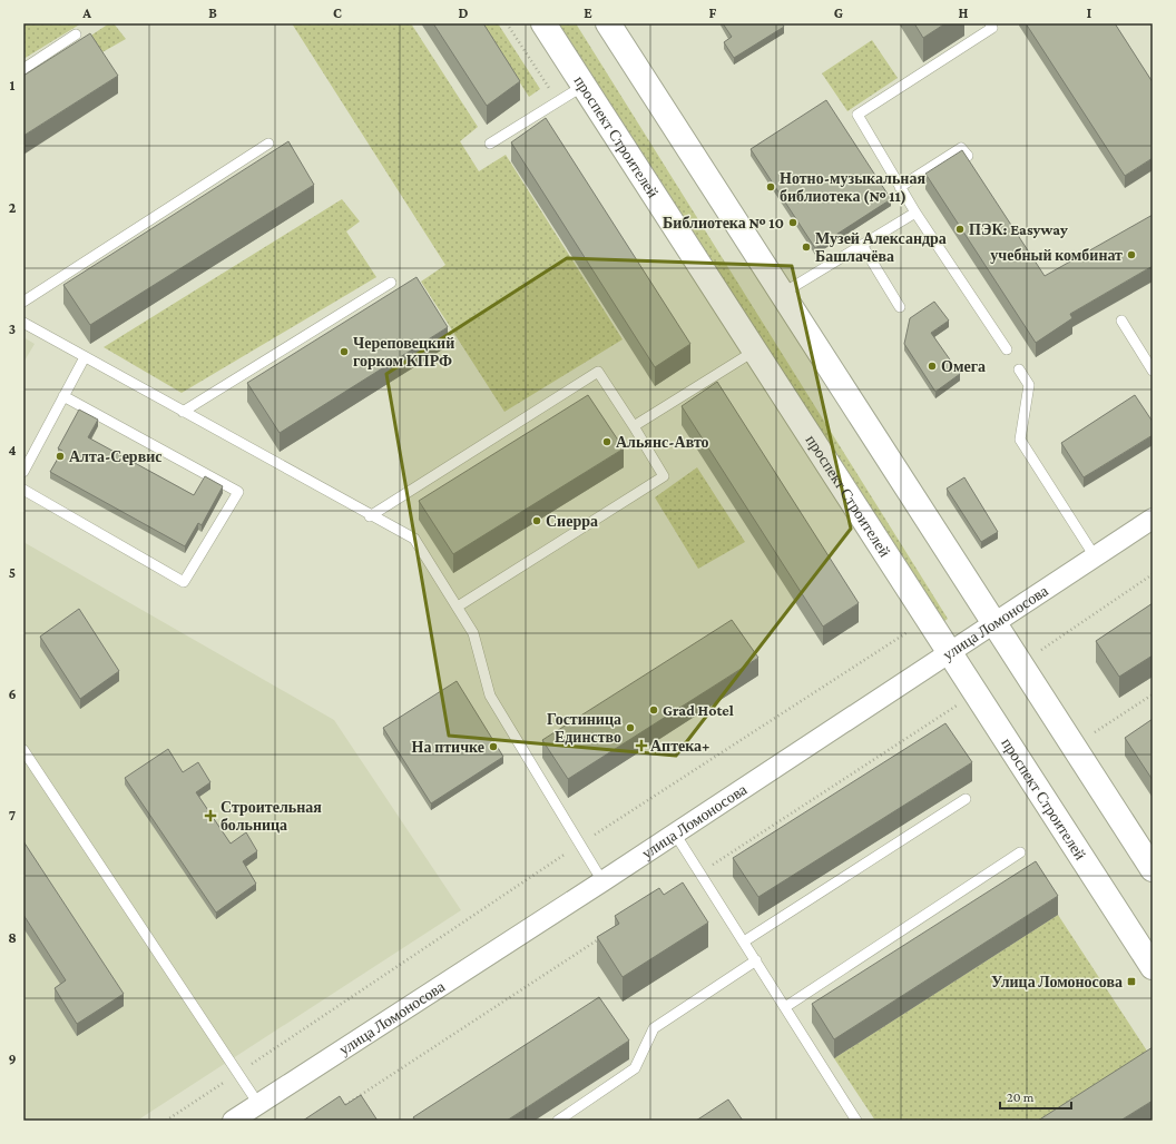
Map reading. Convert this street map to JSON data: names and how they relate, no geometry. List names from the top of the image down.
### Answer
{
  "streets": {
    "main road": ["проспект Строителей"],
    "street": ["улица Ломоносова"]
  },
  "crossings": [
    ["проспект Строителей", "улица Ломоносова"]
  ],
  "places": {
    "other": [
      "Нотно-музыкальная библиотека (№ 11)",
      "Библиотека № 10",
      "ПЭК: Easyway",
      "Музей Александра Башлачёва",
      "учебный комбинат",
      "Череповецкий горком КПРФ",
      "Омега",
      "Альянс-Авто",
      "Алта-Сервис",
      "Сиерра",
      "Grad Hotel",
      "Гостиница Единство",
      "На птичке"
    ],
    "health": ["Аптека+", "Строительная больница"],
    "transit": ["Улица Ломоносова"]
  },
  "scale_bar": "20 m",
  "grid": {
    "columns": [
      "A",
      "B",
      "C",
      "D",
      "E",
      "F",
      "G",
      "H",
      "I"
    ],
    "rows": [
      "1",
      "2",
      "3",
      "4",
      "5",
      "6",
      "7",
      "8",
      "9"
    ]
  }
}
